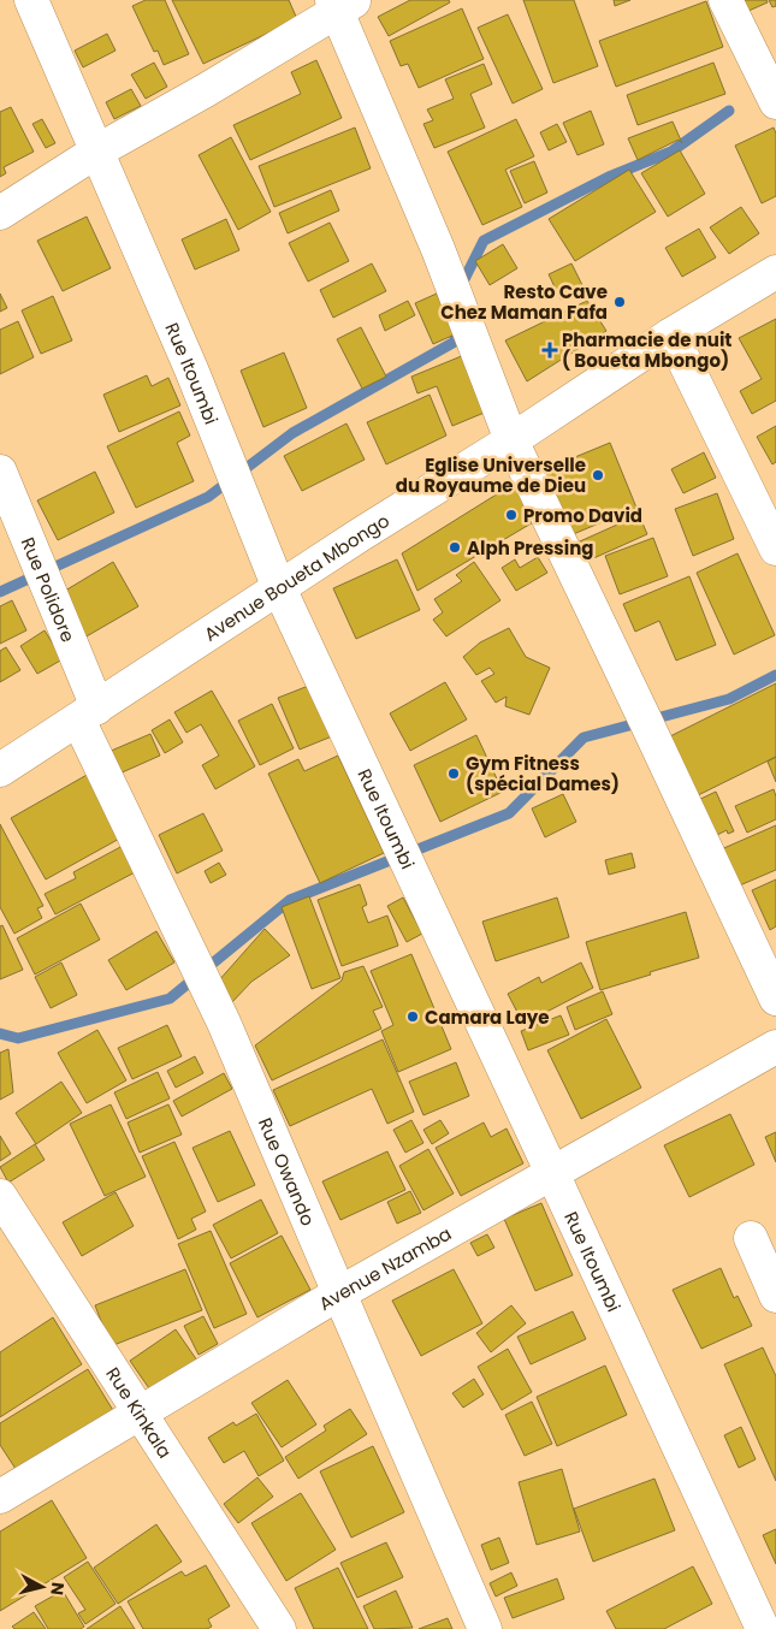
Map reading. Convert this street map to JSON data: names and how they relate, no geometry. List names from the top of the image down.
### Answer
{
  "streets": {
    "street": [
      "Rue Itoumbi",
      "Avenue Boueta Mbongo",
      "Rue Polidore",
      "Rue Owando",
      "Avenue Nzamba",
      "Rue Kinkala"
    ]
  },
  "crossings": [
    ["Rue Itoumbi", "Avenue Boueta Mbongo"],
    ["Rue Itoumbi", "Avenue Nzamba"],
    ["Avenue Boueta Mbongo", "Rue Polidore"],
    ["Avenue Boueta Mbongo", "Rue Owando"],
    ["Rue Polidore", "Rue Owando"],
    ["Rue Owando", "Avenue Nzamba"],
    ["Avenue Nzamba", "Rue Kinkala"]
  ],
  "places": {
    "other": [
      "Resto Cave Chez Maman Fafa",
      "Eglise Universelle du Royaume de Dieu",
      "Promo David",
      "Alph Pressing",
      "Gym Fitness (spécial Dames)",
      "Camara Laye"
    ],
    "health": ["Pharmacie de nuit ( Boueta Mbongo)"]
  },
  "north": "right"
}
